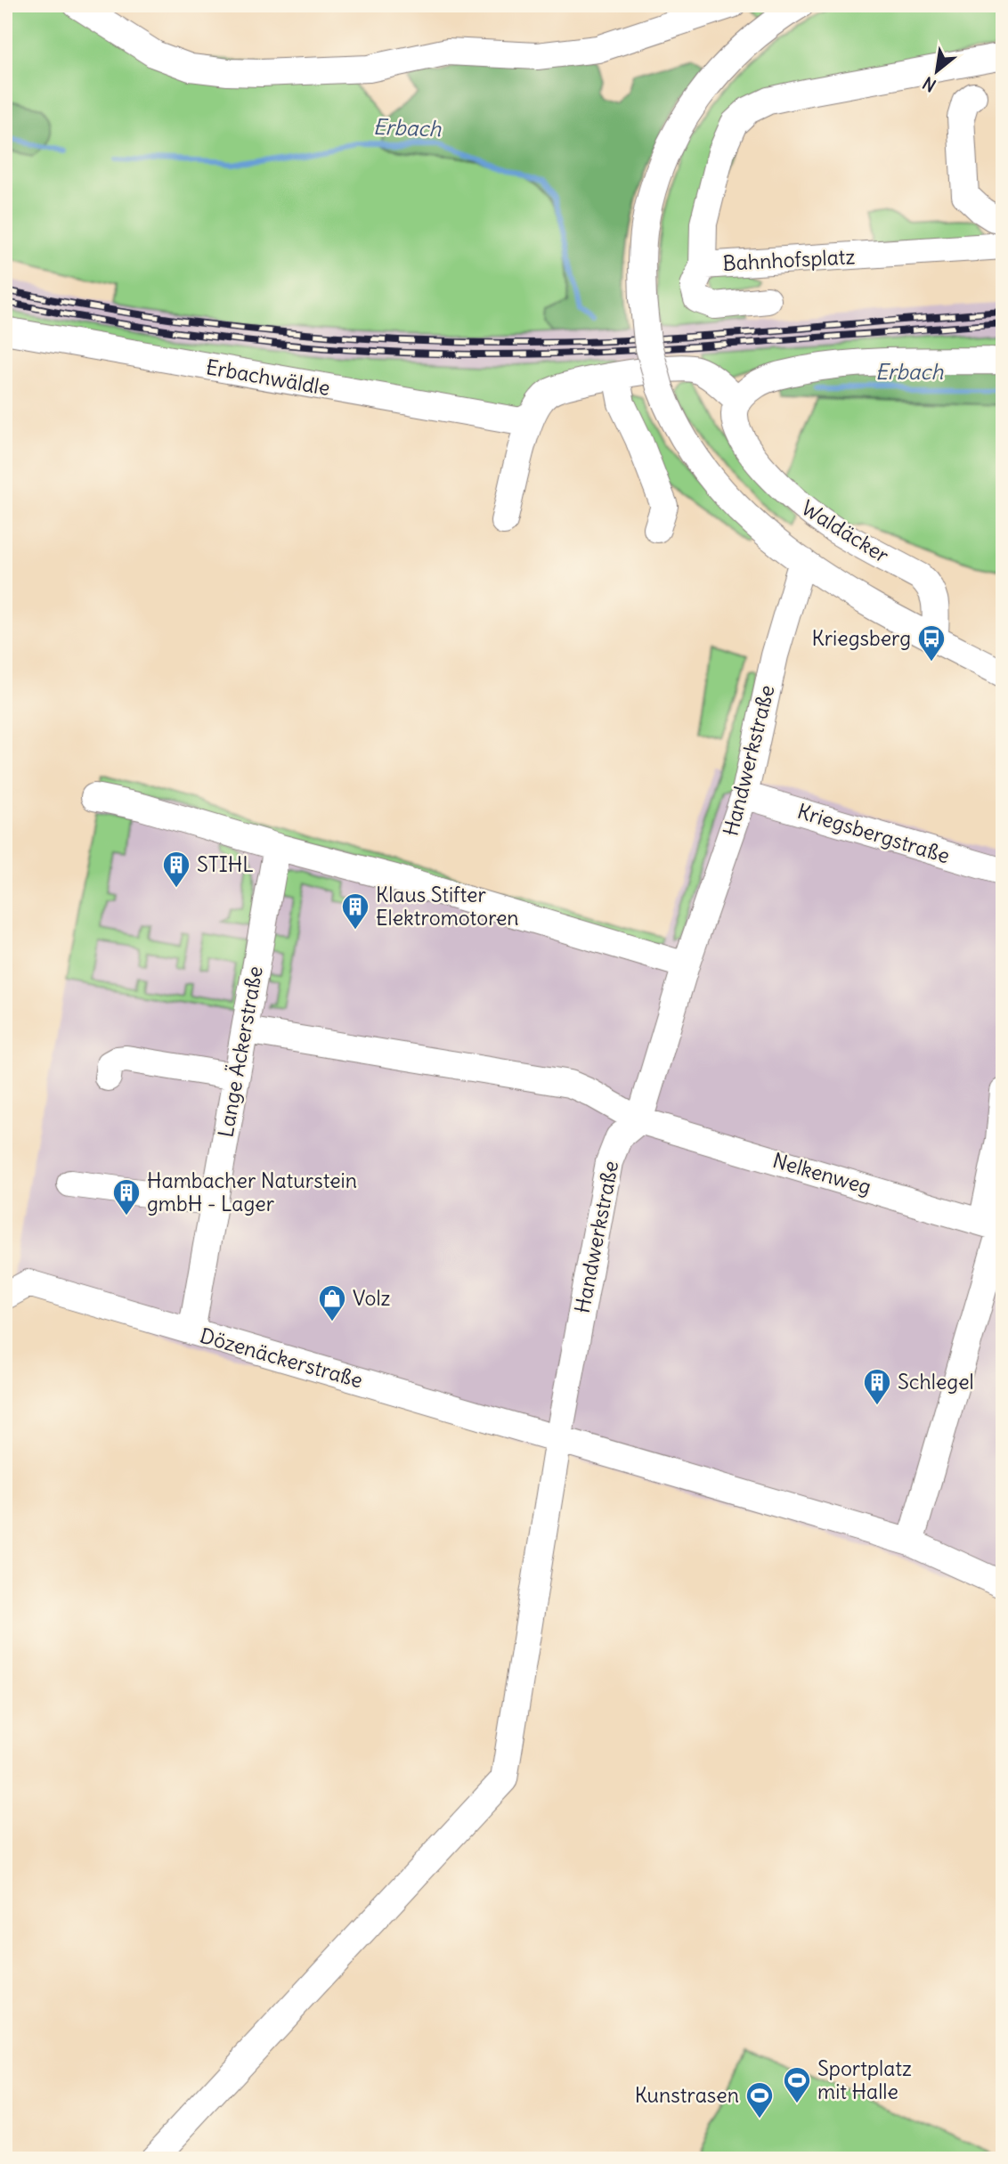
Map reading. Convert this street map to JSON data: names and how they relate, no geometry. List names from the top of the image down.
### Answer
{
  "streets": {
    "street": [
      "Bahnhofsplatz",
      "Erbachwäldle",
      "Waldäcker",
      "Handwerkstraße",
      "Kriegsbergstraße",
      "Lange Äckerstraße",
      "Nelkenweg",
      "Dözenäckerstraße"
    ]
  },
  "crossings": [
    ["Handwerkstraße", "Kriegsbergstraße"],
    ["Handwerkstraße", "Nelkenweg"],
    ["Handwerkstraße", "Dözenäckerstraße"],
    ["Lange Äckerstraße", "Nelkenweg"],
    ["Lange Äckerstraße", "Dözenäckerstraße"]
  ],
  "water": ["Erbach"],
  "places": {
    "bus stop": ["Kriegsberg"],
    "building": [
      "STIHL",
      "Klaus Stifter Elektromotoren",
      "Hambacher Naturstein gmbH - Lager",
      "Schlegel"
    ],
    "shop": ["Volz"],
    "sports": ["Sportplatz mit Halle", "Kunstrasen"]
  },
  "north": "bottom left"
}
